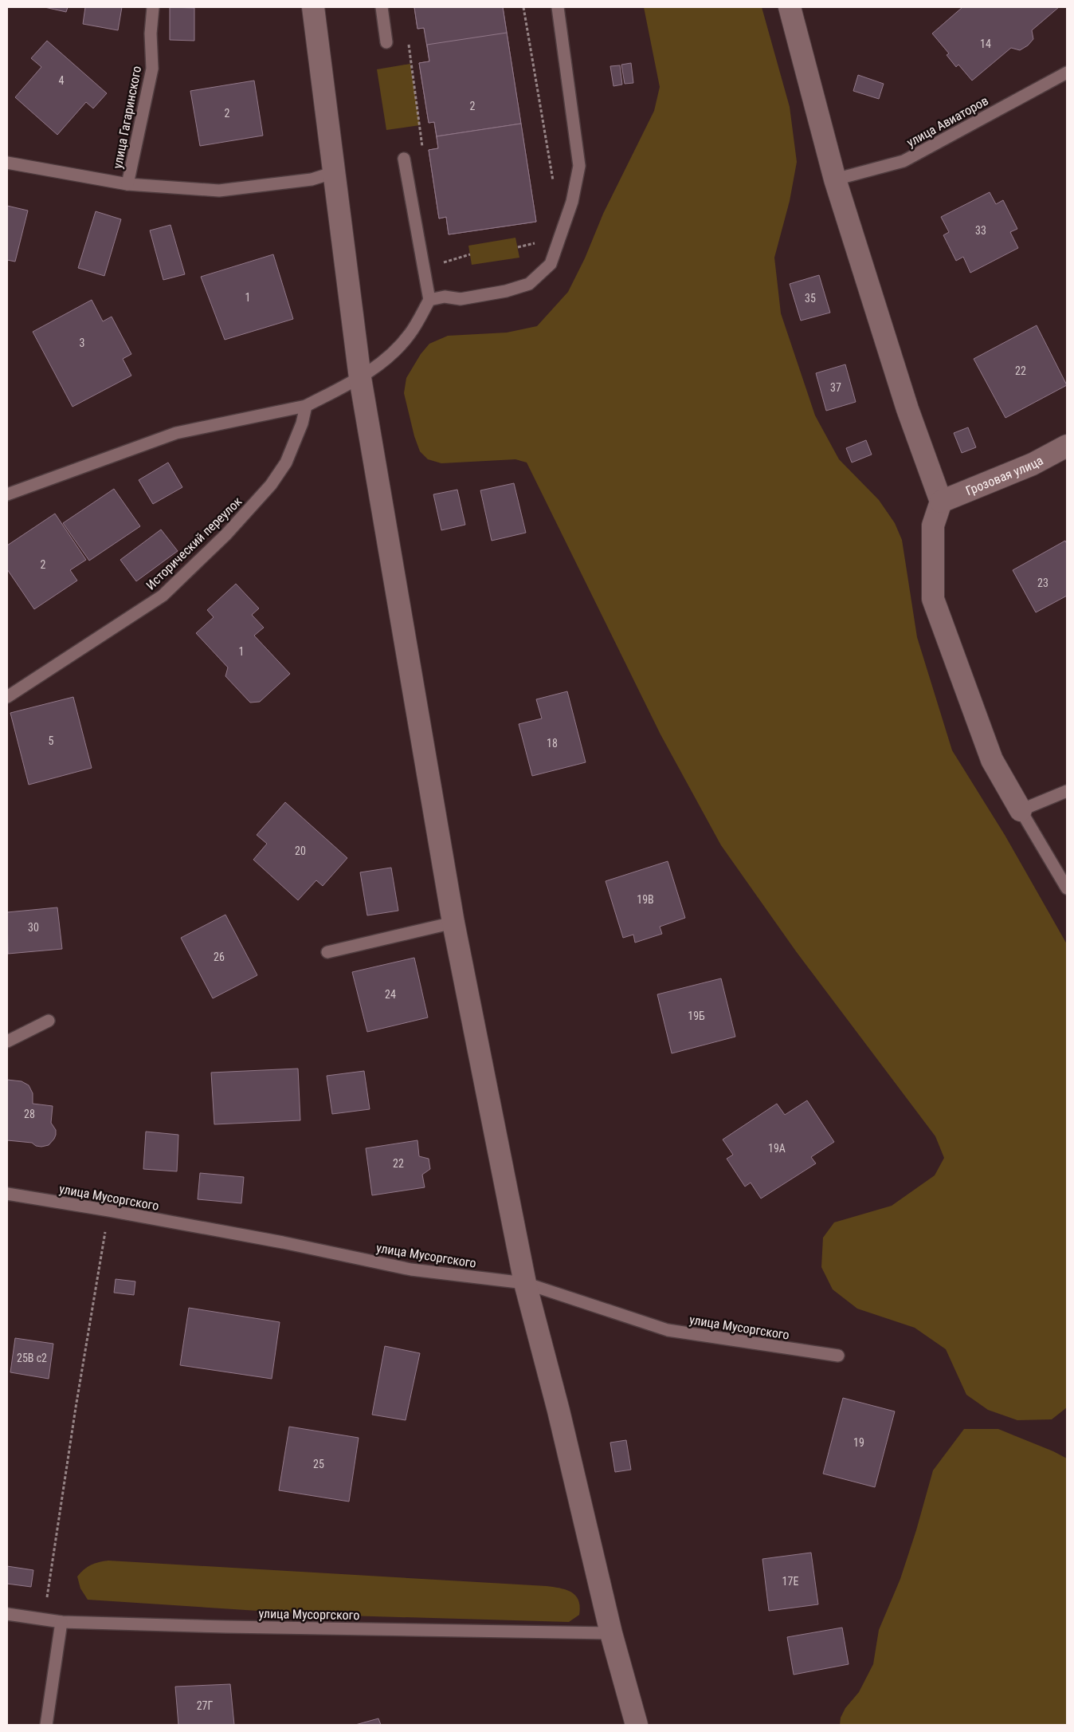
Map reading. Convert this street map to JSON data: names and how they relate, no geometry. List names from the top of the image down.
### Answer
{
  "streets": {
    "street": ["Грозовая улица"],
    "lane": [
      "улица Гагаринского",
      "улица Авиаторов",
      "Исторический переулок",
      "улица Мусоргского"
    ]
  },
  "house_numbers": [
    "14",
    "4",
    "2",
    "2",
    "33",
    "1",
    "35",
    "3",
    "22",
    "37",
    "2",
    "23",
    "1",
    "5",
    "18",
    "20",
    "19В",
    "30",
    "26",
    "24",
    "19Б",
    "28",
    "19А",
    "22",
    "25В с2",
    "19",
    "25",
    "17Е",
    "27Г"
  ]
}
